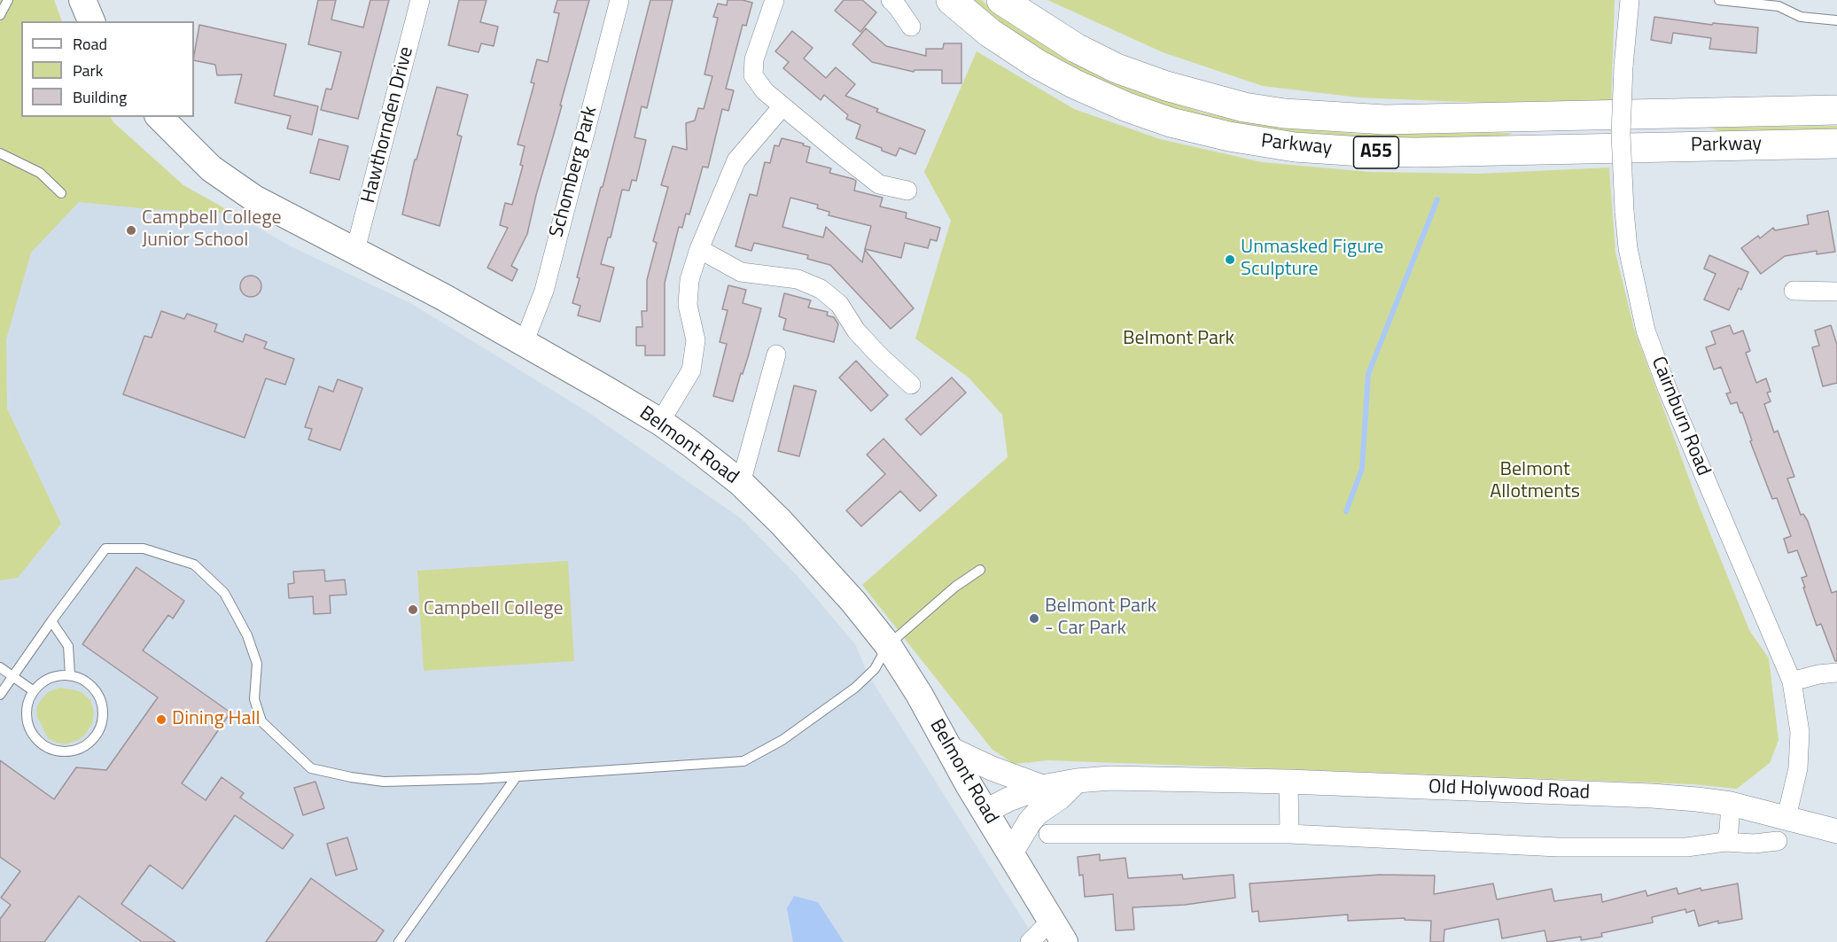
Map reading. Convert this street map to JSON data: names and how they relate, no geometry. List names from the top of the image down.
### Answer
{
  "streets": {
    "highway": ["Parkway", "A55"],
    "main road": ["Belmont Road"],
    "street": [
      "Hawthornden Drive",
      "Schomberg Park",
      "Cairnburn Road",
      "Old Holywood Road"
    ]
  },
  "crossings": [
    ["Hawthornden Drive", "Belmont Road"],
    ["Schomberg Park", "Belmont Road"],
    ["Cairnburn Road", "Old Holywood Road"],
    ["Belmont Road", "Old Holywood Road"]
  ],
  "parks": ["Belmont Park", "Belmont Allotments"],
  "places": [
    "Campbell College Junior School",
    "Unmasked Figure Sculpture",
    "Campbell College",
    "Belmont Park - Car Park",
    "Dining Hall"
  ],
  "legend": ["Road", "Park", "Building"]
}
